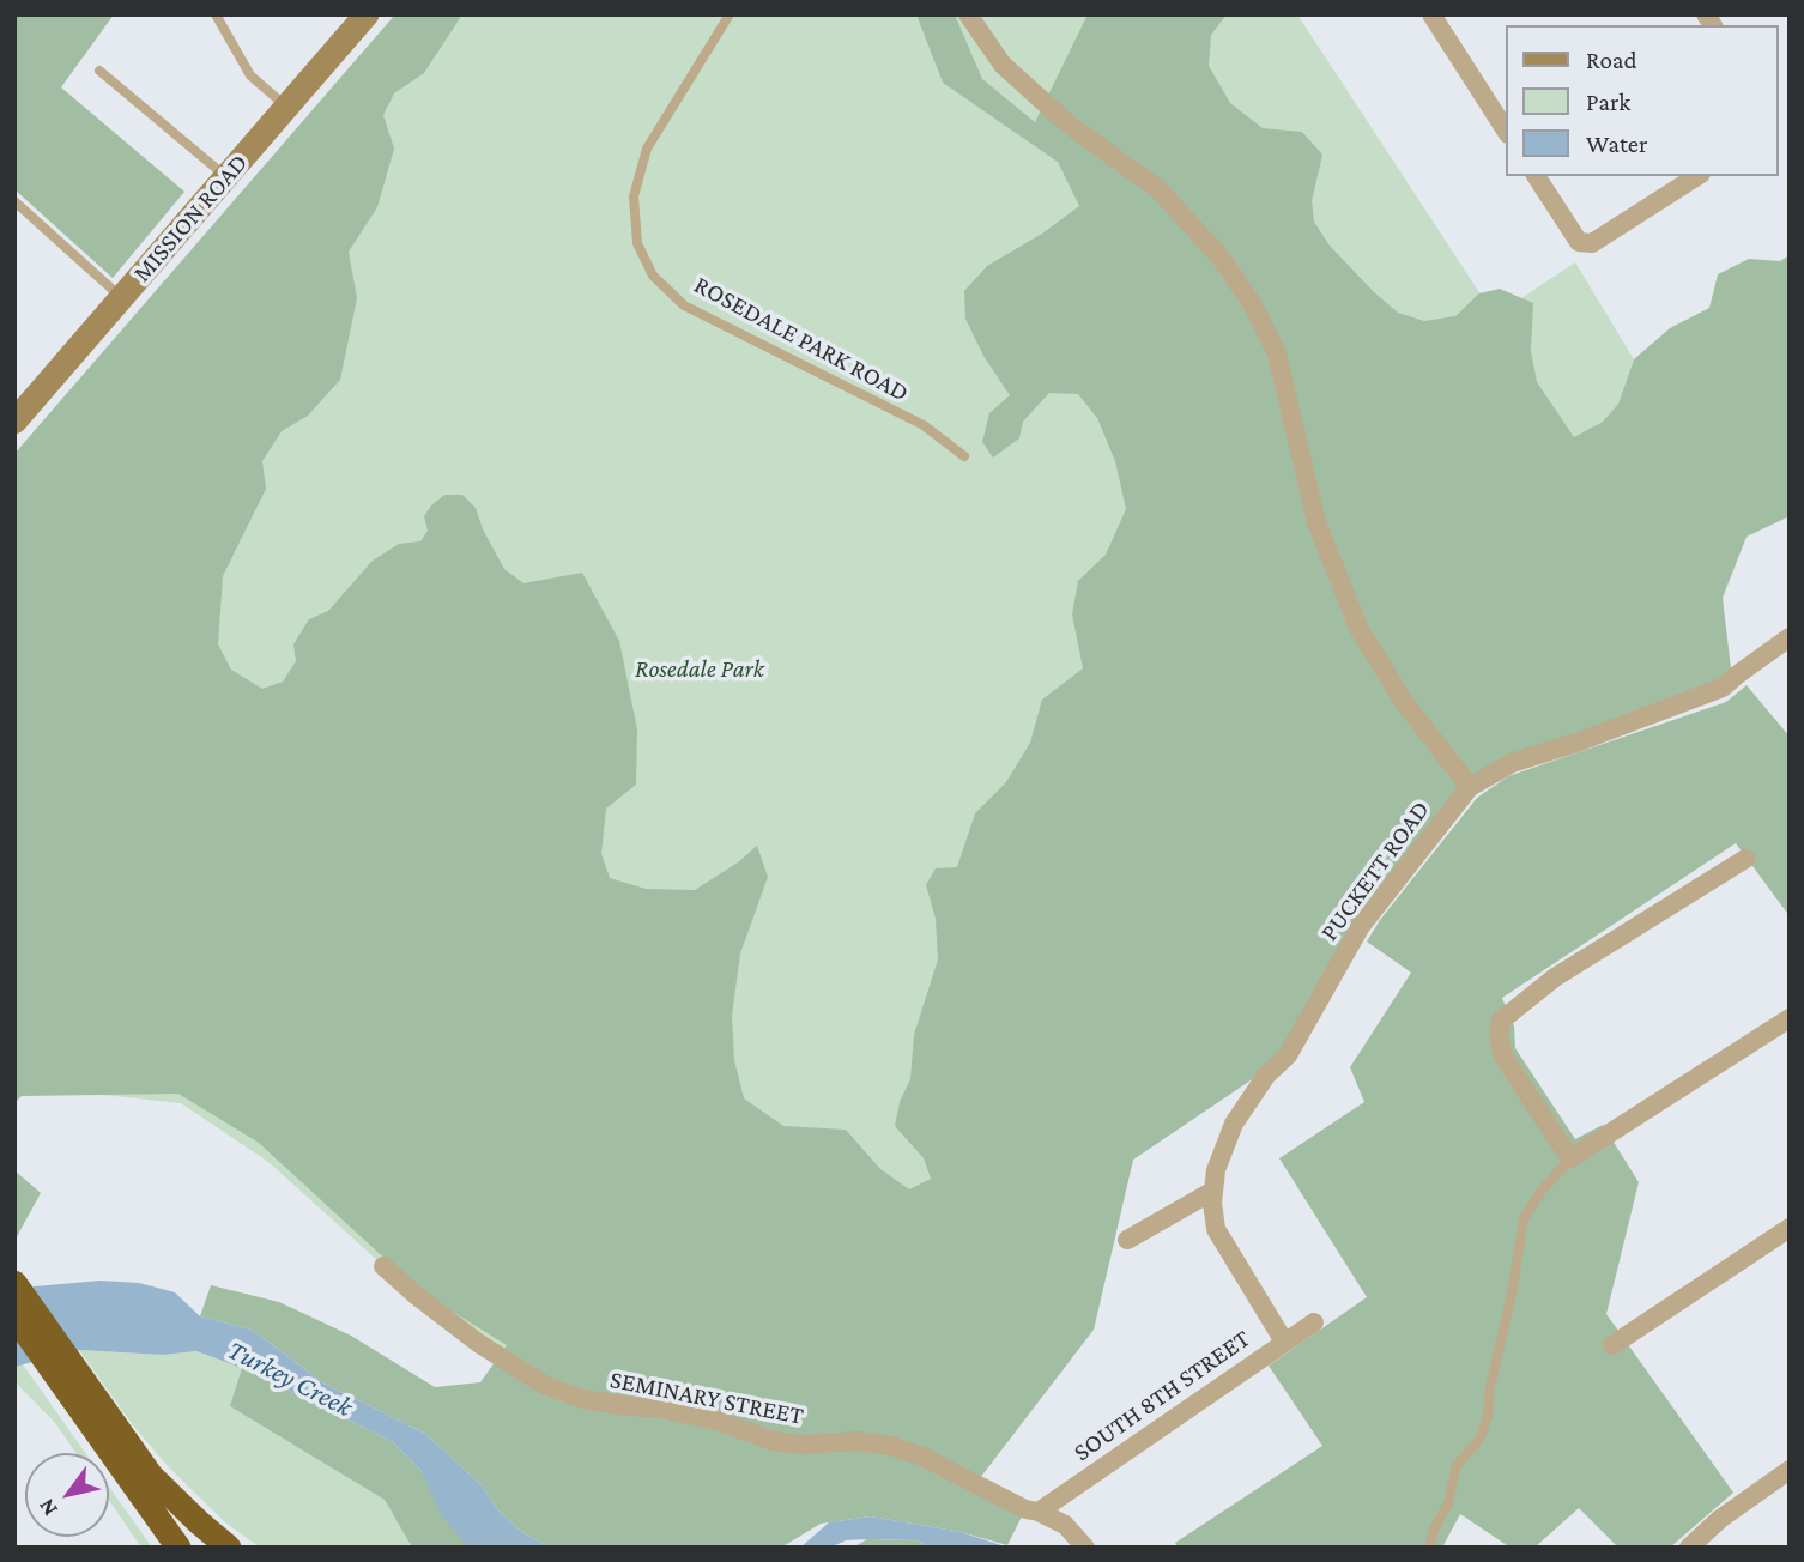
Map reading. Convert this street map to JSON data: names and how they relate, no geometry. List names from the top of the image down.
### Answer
{
  "streets": {
    "main road": ["MISSION ROAD"],
    "street": ["PUCKETT ROAD", "SOUTH 8TH STREET", "SEMINARY STREET"],
    "lane": ["ROSEDALE PARK ROAD"]
  },
  "crossings": [
    ["PUCKETT ROAD", "SOUTH 8TH STREET"],
    ["SOUTH 8TH STREET", "SEMINARY STREET"]
  ],
  "water": ["Turkey Creek"],
  "parks": ["Rosedale Park"],
  "legend": ["Road", "Park", "Water"],
  "north": "bottom left"
}
